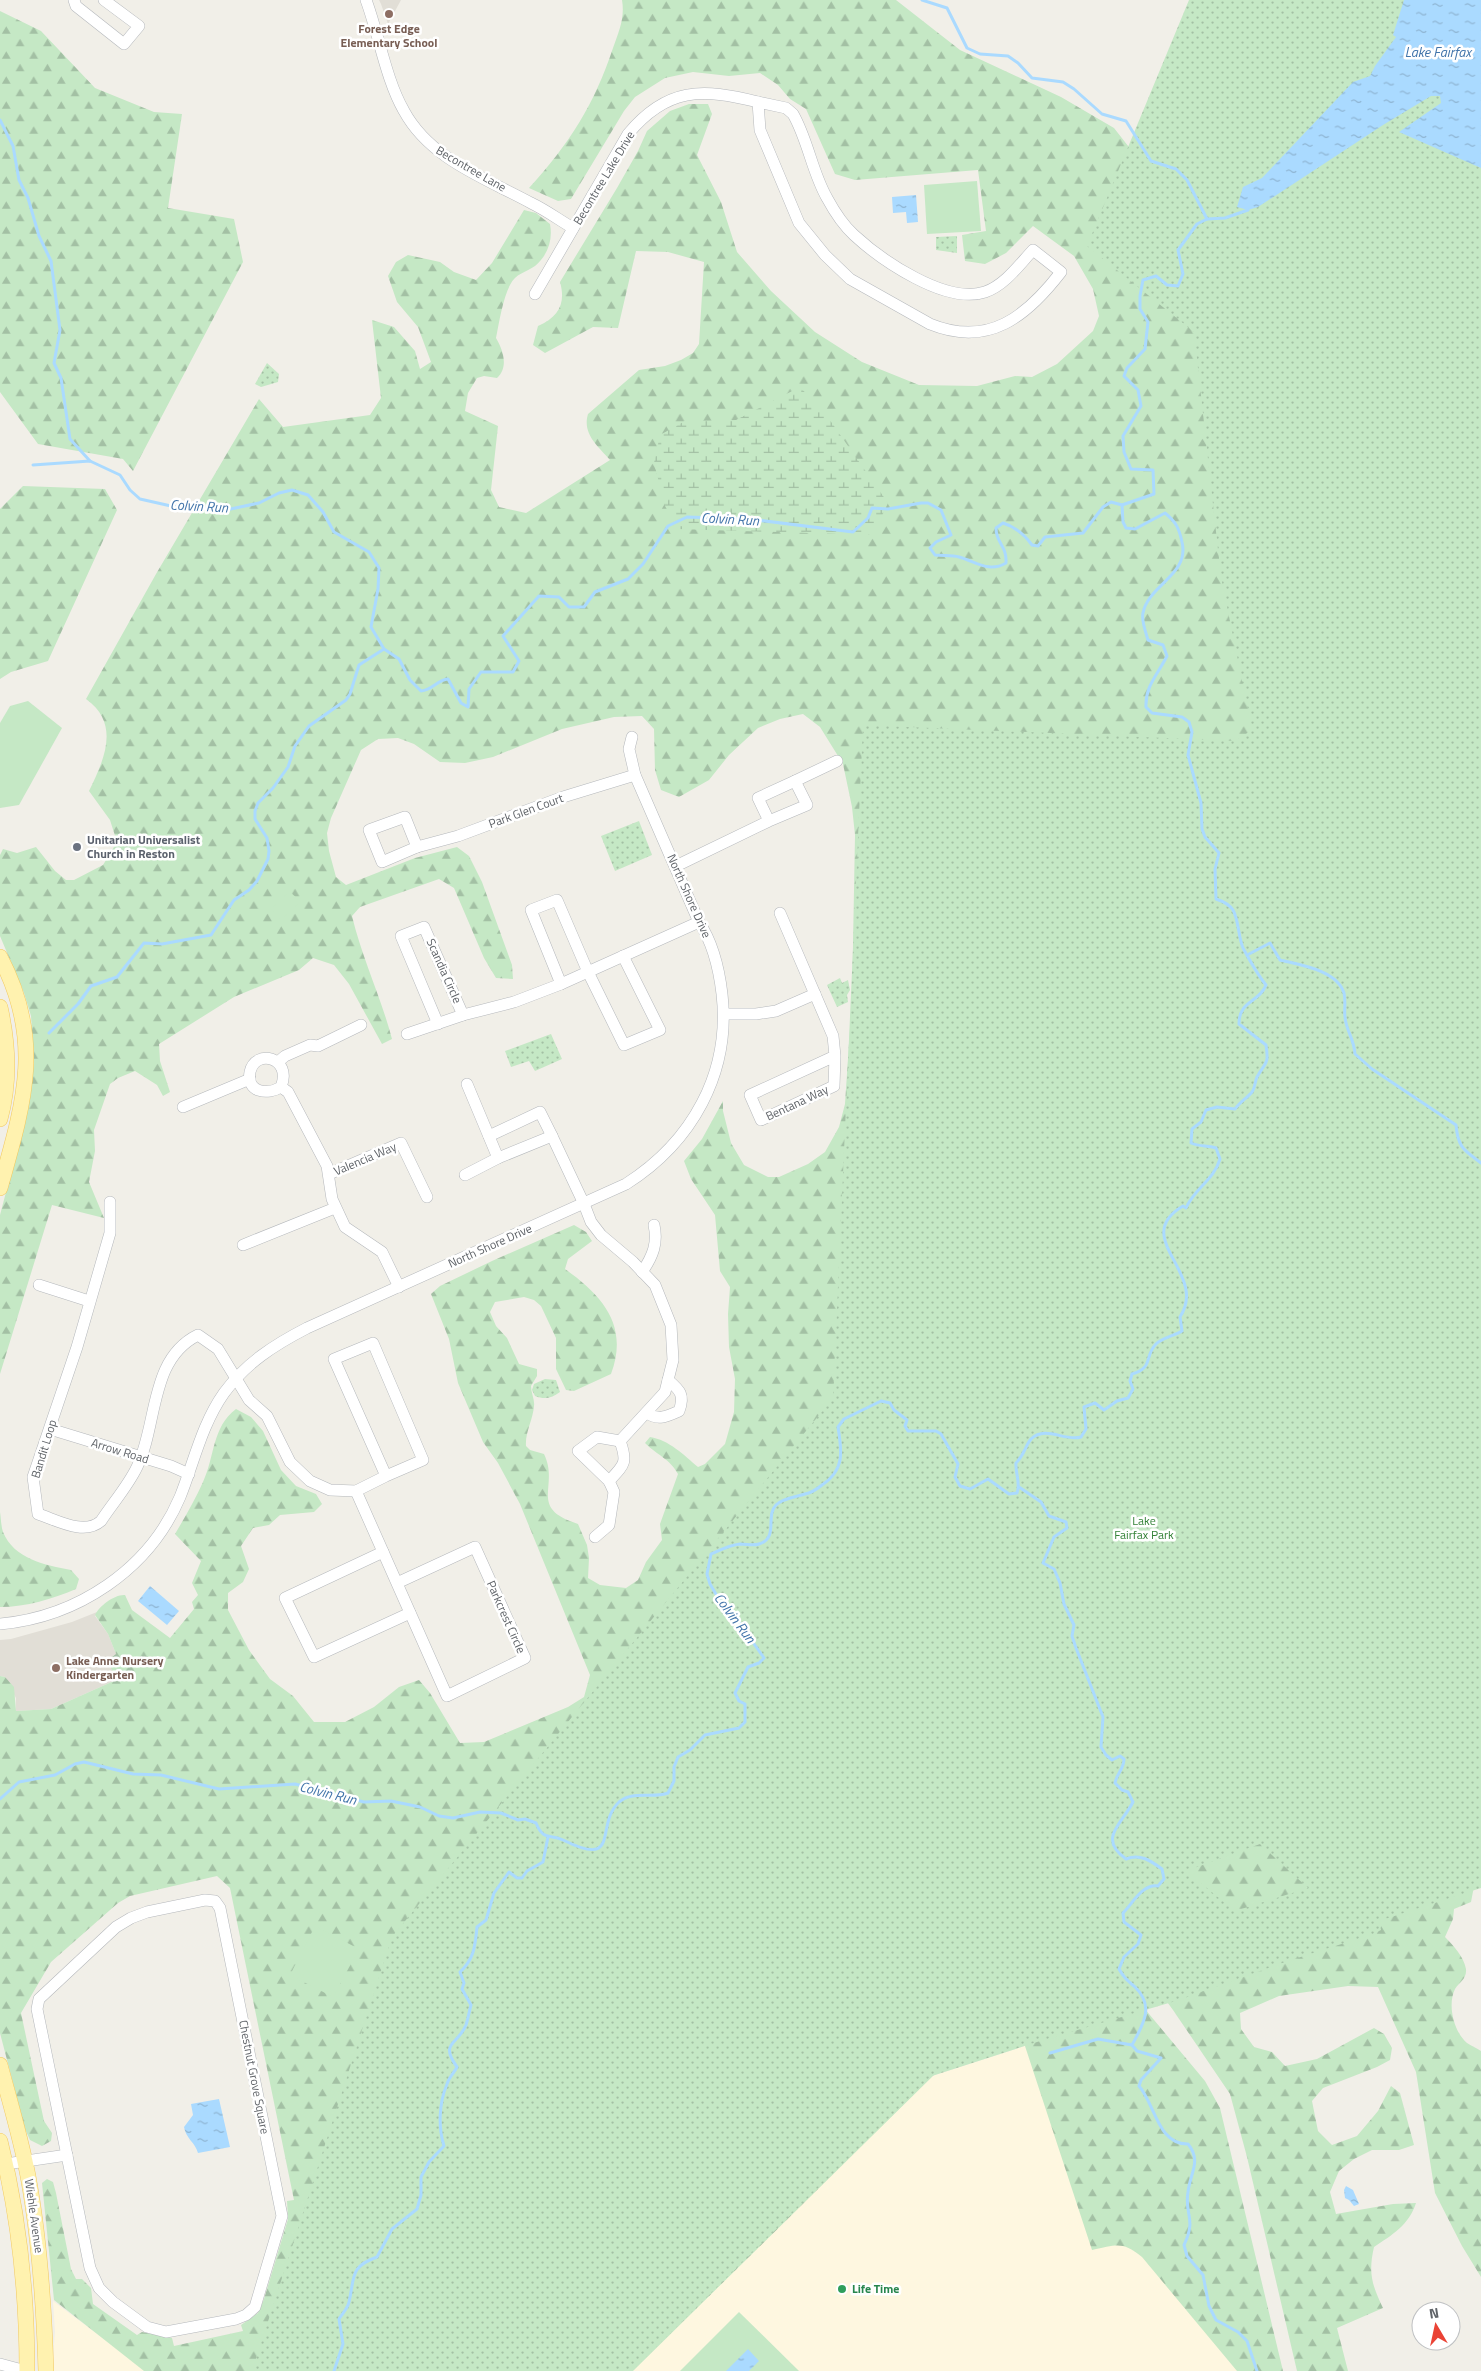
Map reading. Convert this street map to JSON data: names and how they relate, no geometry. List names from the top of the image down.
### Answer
{
  "streets": {
    "main road": ["Wiehle Avenue"],
    "street": [
      "Becontree Lane",
      "Becontree Lake Drive",
      "Park Glen Court",
      "North Shore Drive",
      "Scandia Circle",
      "Bentana Way",
      "Valencia Way",
      "Bandit Loop",
      "Arrow Road",
      "Parkcrest Circle",
      "Chestnut Grove Square"
    ]
  },
  "crossings": [
    ["Becontree Lane", "Becontree Lake Drive"],
    ["Park Glen Court", "North Shore Drive"],
    ["North Shore Drive", "Scandia Circle"],
    ["North Shore Drive", "Valencia Way"],
    ["North Shore Drive", "Bandit Loop"],
    ["North Shore Drive", "Arrow Road"],
    ["Bandit Loop", "Arrow Road"]
  ],
  "water": ["Lake Fairfax", "Colvin Run"],
  "parks": ["Lake Fairfax Park"],
  "places": [
    "Forest Edge Elementary School",
    "Unitarian Universalist Church in Reston",
    "Lake Anne Nursery Kindergarten",
    "Life Time"
  ],
  "north": "top"
}
